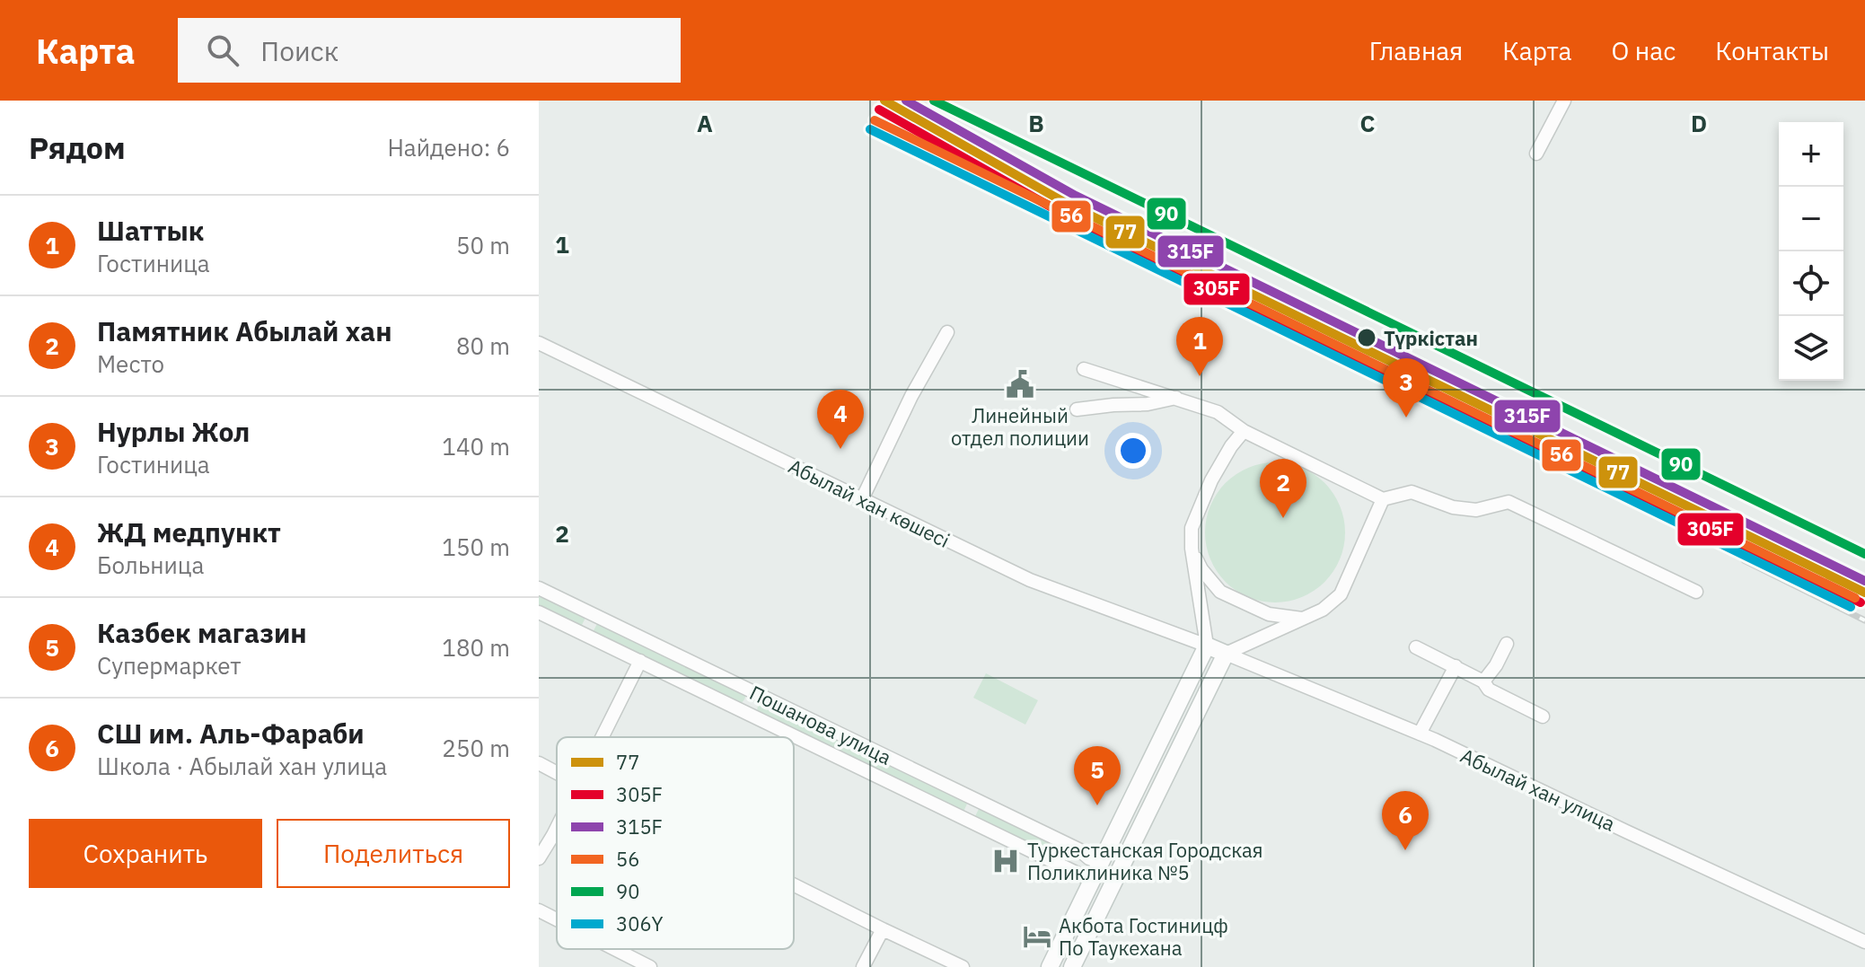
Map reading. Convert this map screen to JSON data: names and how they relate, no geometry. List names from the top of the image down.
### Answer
{
  "streets": {
    "street": ["Абылай хан көшесі", "Пошанова улица", "Абылай хан улица"]
  },
  "crossings": [
    ["Абылай хан көшесі", "Абылай хан улица"]
  ],
  "places": {
    "other": ["Түркістан"],
    "public building": ["Линейный отдел полиции"],
    "hospital": ["Туркестанская Городская Поликлиника №5"],
    "hotel": ["Акбота Гостиницф По Таукехана"]
  },
  "lines": [
    "transit line 77",
    "transit line 315F",
    "transit line 90",
    "transit line 305F",
    "transit line 56",
    "transit line 306Y"
  ],
  "legend": [
    "77",
    "305F",
    "315F",
    "56",
    "90",
    "306Y"
  ],
  "page": {
    "header": "Карта",
    "search": "Поиск",
    "nav": [
      "Главная",
      "Карта",
      "О нас",
      "Контакты"
    ],
    "heading": ["Рядом", "Найдено: 6"],
    "map_buttons": ["+", "−"],
    "list": [
      {
        "mark": "1",
        "name": "Шаттык",
        "note": "Гостиница",
        "value": "50 m"
      },
      {
        "mark": "2",
        "name": "Памятник Абылай хан",
        "note": "Место",
        "value": "80 m"
      },
      {
        "mark": "3",
        "name": "Нурлы Жол",
        "note": "Гостиница",
        "value": "140 m"
      },
      {
        "mark": "4",
        "name": "ЖД медпункт",
        "note": "Больница",
        "value": "150 m"
      },
      {
        "mark": "5",
        "name": "Казбек магазин",
        "note": "Супермаркет",
        "value": "180 m"
      },
      {
        "mark": "6",
        "name": "СШ им. Аль-Фараби",
        "note": "Школа · Абылай хан улица",
        "value": "250 m"
      }
    ],
    "pins": [
      "1",
      "3",
      "4",
      "2",
      "5",
      "6"
    ],
    "buttons": ["Сохранить", "Поделиться"]
  },
  "grid": {
    "columns": [
      "A",
      "B",
      "C",
      "D"
    ],
    "rows": ["1", "2"]
  }
}
